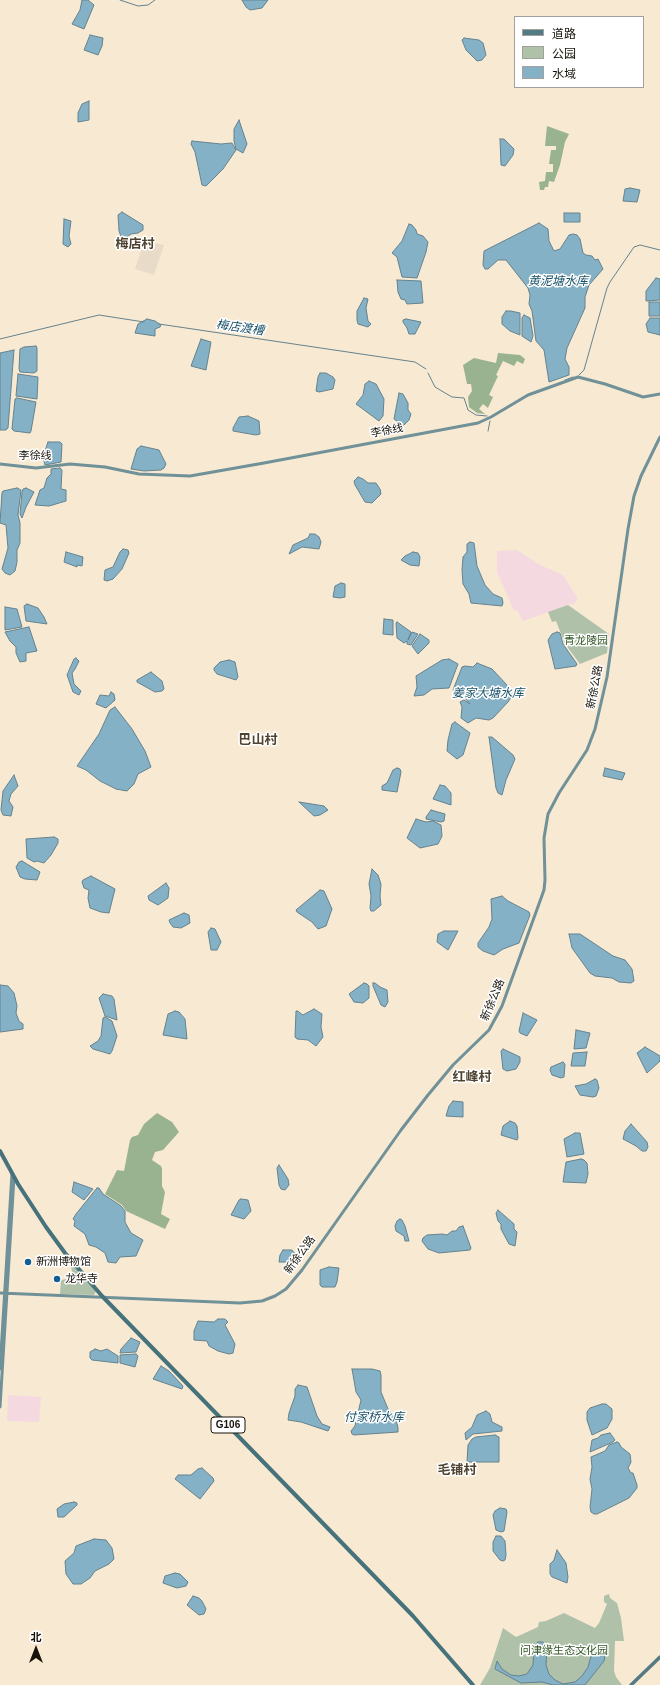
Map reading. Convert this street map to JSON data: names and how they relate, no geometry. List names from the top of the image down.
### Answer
{
  "streets": {
    "highway": ["G106"],
    "main road": ["李徐线", "新徐公路"]
  },
  "crossings": [
    ["新徐公路", "G106"]
  ],
  "districts": [
    "梅店村",
    "巴山村",
    "红峰村",
    "毛铺村"
  ],
  "water": [
    "黄泥塘水库",
    "梅店渡槽",
    "姜家大塘水库",
    "付家桥水库"
  ],
  "parks": ["青龙陵园", "问津缘生态文化园"],
  "places": ["新洲博物馆", "龙华寺"],
  "legend": ["道路", "公园", "水域"],
  "north": "top"
}
